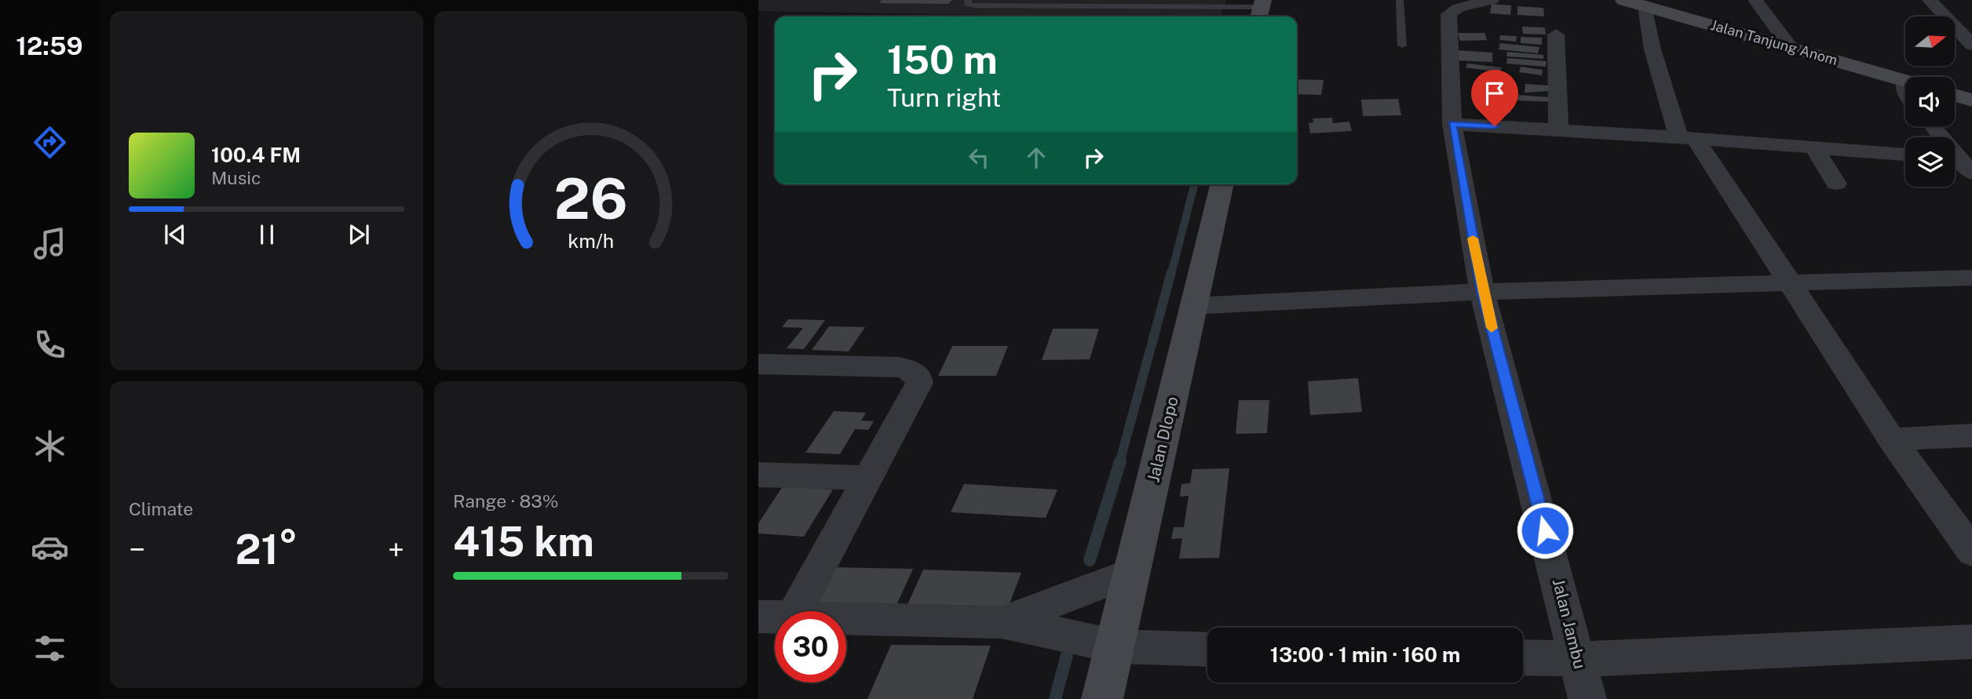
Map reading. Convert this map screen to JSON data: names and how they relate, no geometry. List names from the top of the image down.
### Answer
{
  "streets": {
    "street": ["Jalan Tanjung Anom", "Jalan Dlopo", "Jalan Jambu"]
  },
  "north": "right",
  "page": {
    "tabs": "12:59",
    "turn": ["150 m", "Turn right"],
    "song": ["100.4 FM", "Music"],
    "tile": [
      "Climate",
      ["Range · 83%", "415 km"]
    ],
    "heat": ["−", "21°", "+"],
    "limit": "30",
    "trip": "13:00 · 1 min · 160 m",
    "gauge": ["26", "km/h"]
  }
}
